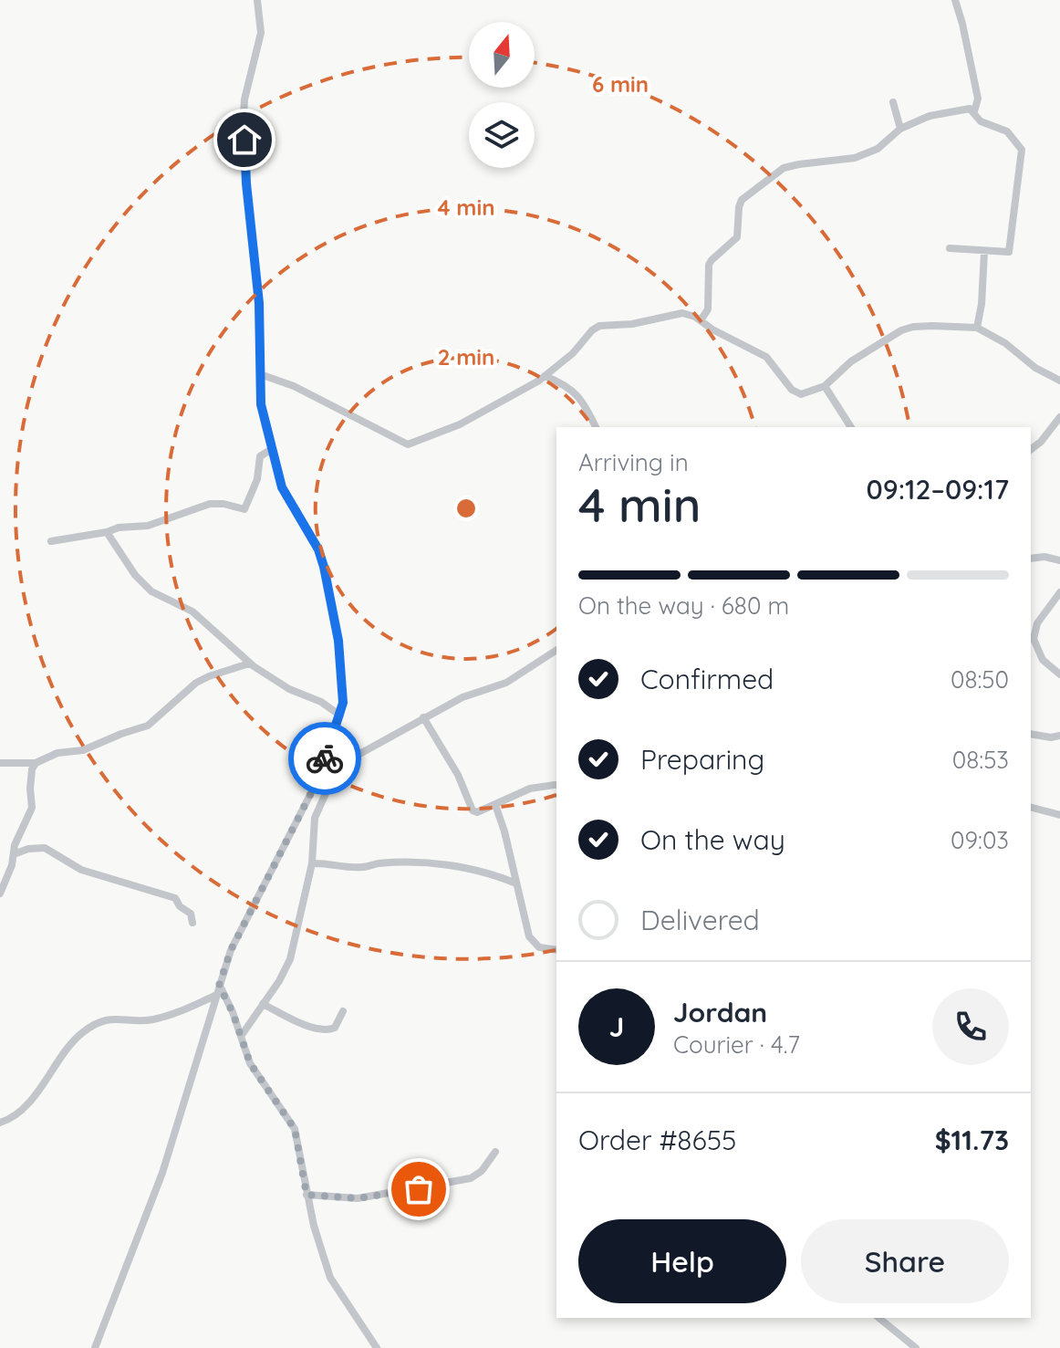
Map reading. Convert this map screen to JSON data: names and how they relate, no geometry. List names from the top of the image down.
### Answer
{
  "north": "top",
  "page": {
    "heading": ["4 min", "Arriving in", "09:12–09:17"],
    "panel": [
      "Jordan",
      "Courier · 4.7",
      "Order #8655",
      "$11.73"
    ],
    "bar": "On the way · 680 m",
    "list": [
      ["Confirmed", "08:50"],
      ["Preparing", "08:53"],
      ["On the way", "09:03"],
      "Delivered"
    ],
    "round": "J",
    "buttons": ["Help", "Share"]
  },
  "rings": ["6 min", "4 min", "2 min"]
}
